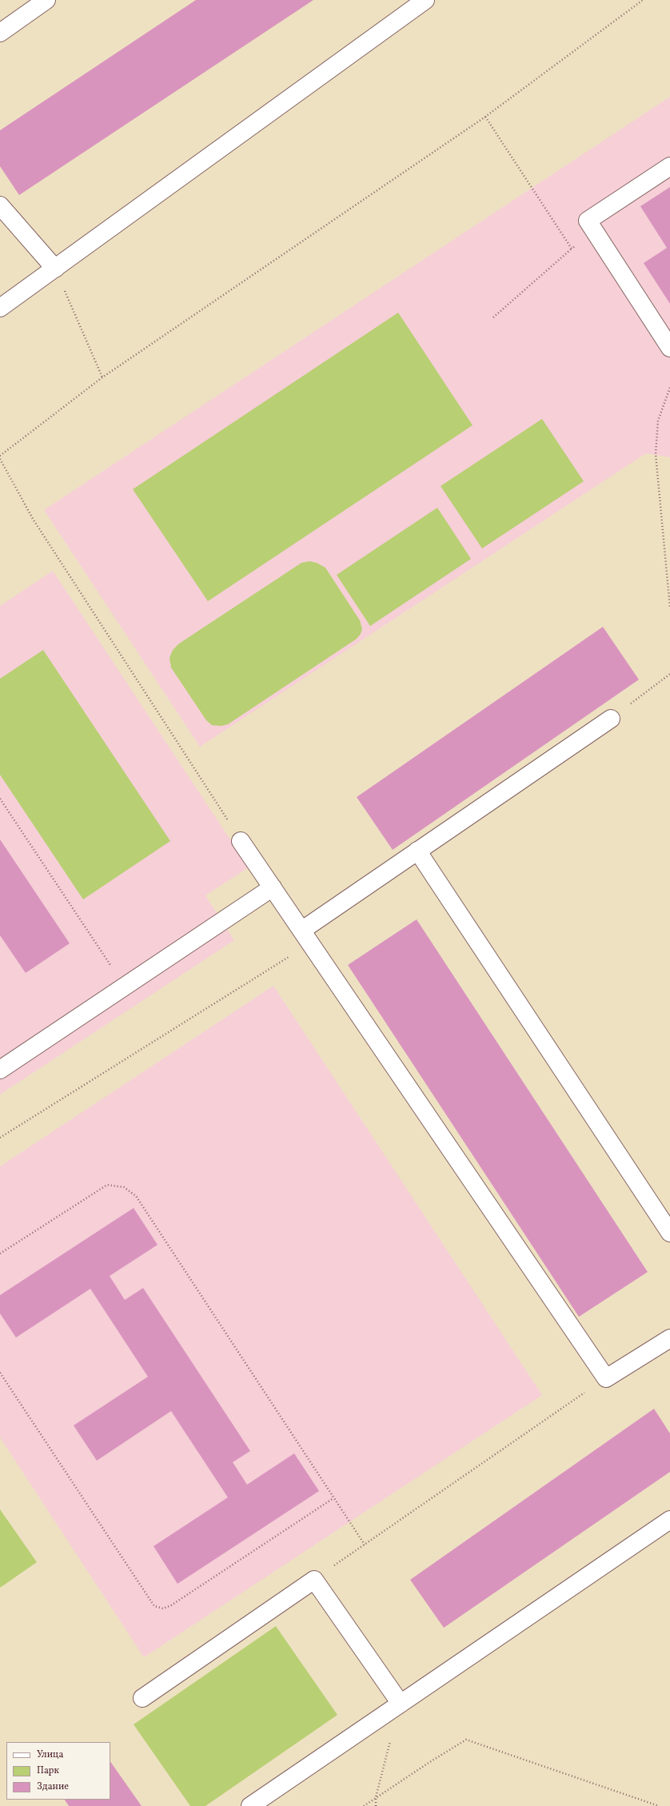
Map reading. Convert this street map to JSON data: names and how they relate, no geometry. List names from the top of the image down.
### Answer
{
  "legend": ["Улица", "Парк", "Здание"]
}
